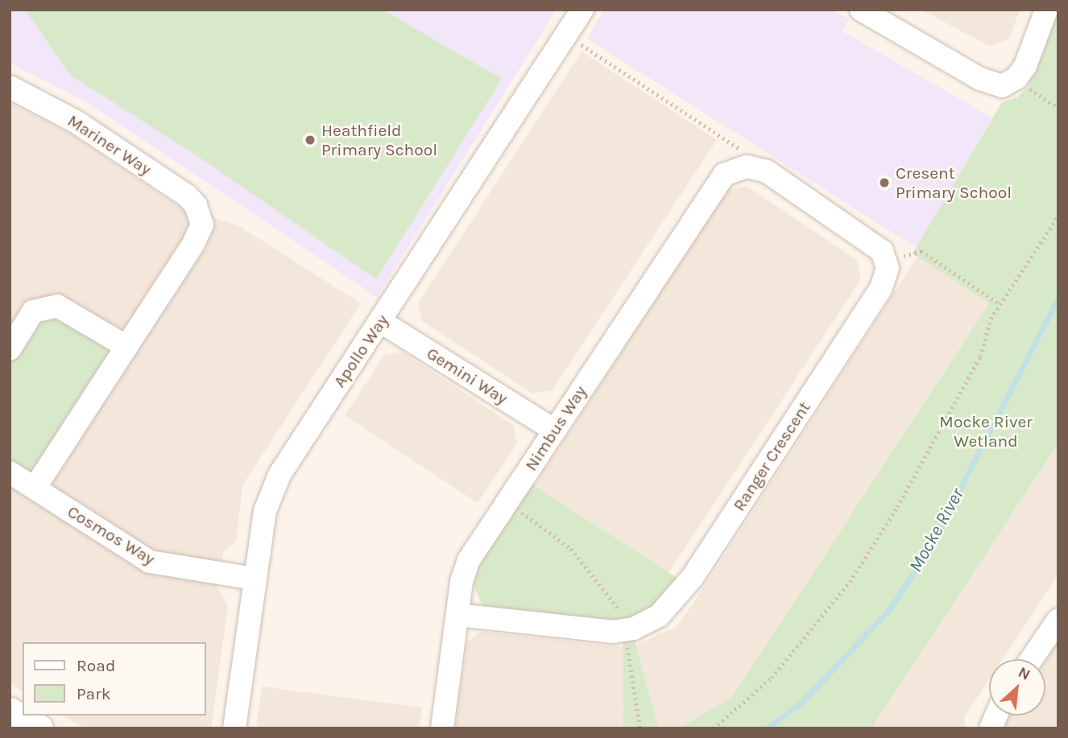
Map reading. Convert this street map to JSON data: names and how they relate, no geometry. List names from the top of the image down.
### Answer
{
  "streets": {
    "street": [
      "Mariner Way",
      "Apollo Way",
      "Gemini Way",
      "Nimbus Way",
      "Ranger Crescent",
      "Cosmos Way"
    ]
  },
  "crossings": [
    ["Apollo Way", "Gemini Way"],
    ["Apollo Way", "Cosmos Way"],
    ["Gemini Way", "Nimbus Way"],
    ["Nimbus Way", "Ranger Crescent"]
  ],
  "water": ["Mocke River"],
  "parks": ["Mocke River Wetland"],
  "places": ["Heathfield Primary School", "Cresent Primary School"],
  "legend": ["Road", "Park"],
  "north": "top right"
}
